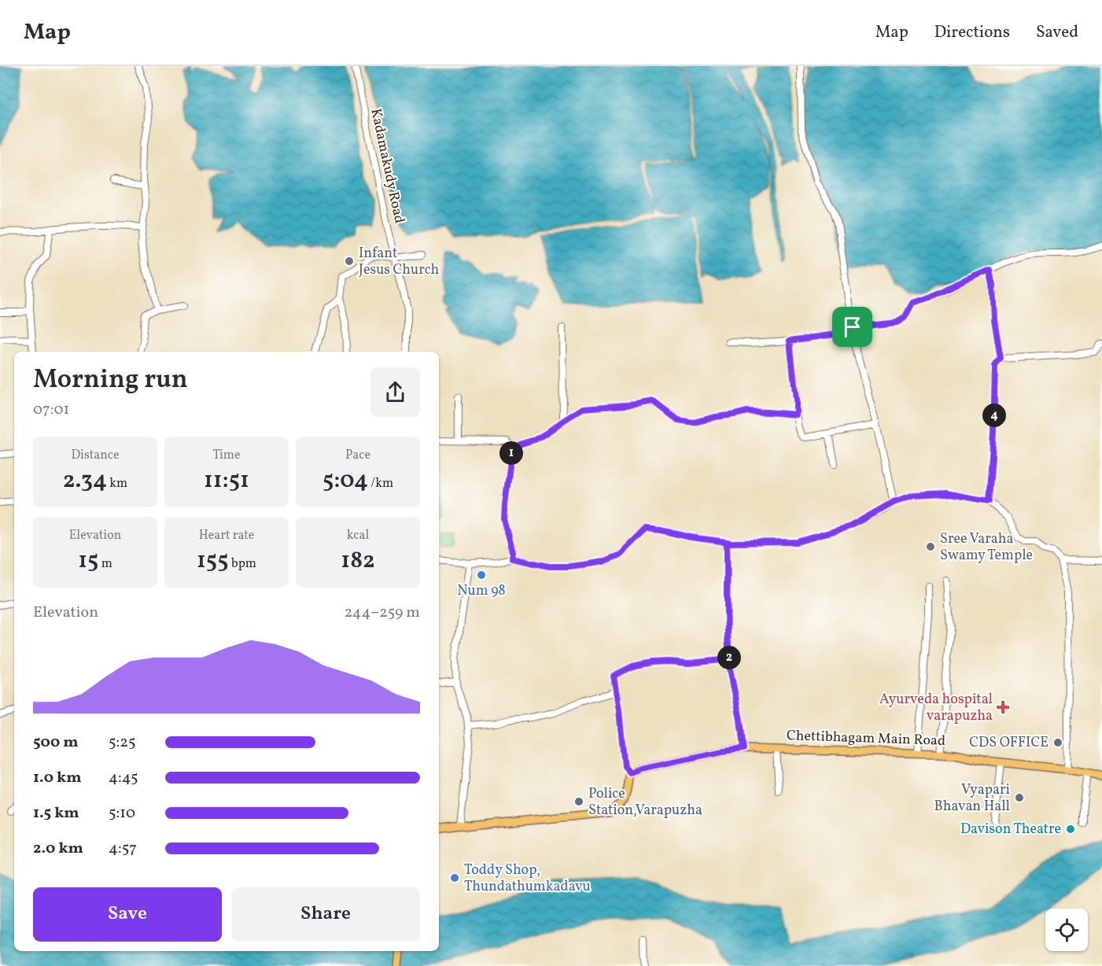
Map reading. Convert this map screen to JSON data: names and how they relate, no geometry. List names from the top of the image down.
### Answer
{
  "streets": {
    "main road": ["Chettibhagam Main Road"],
    "street": ["Kadamakudy Road"]
  },
  "places": {
    "other": [
      "Infant Jesus Church",
      "Sree Varaha Swamy Temple",
      "Num 98",
      "CDS OFFICE",
      "Vyapari Bhavan Hall",
      "Police Station,Varapuzha",
      "Davison Theatre",
      "Toddy Shop, Thundathumkadavu"
    ],
    "health": ["Ayurveda hospital varapuzha"]
  },
  "page": {
    "header": "Map",
    "nav": ["Map", "Directions", "Saved"],
    "heading": ["Morning run", "07:01"],
    "pins": ["4", "1", "2"],
    "stats": [
      ["Distance", "2.34 km"],
      ["Time", "11:51"],
      ["Pace", "5:04 /km"],
      ["Elevation", "15 m"],
      ["Heart rate", "155 bpm"],
      ["kcal", "182"]
    ],
    "chart": ["Elevation", "244–259 m"],
    "list": [
      {
        "name": "500 m",
        "note": "5:25"
      },
      {
        "name": "1.0 km",
        "note": "4:45"
      },
      {
        "name": "1.5 km",
        "note": "5:10"
      },
      {
        "name": "2.0 km",
        "note": "4:57"
      }
    ],
    "buttons": ["Save", "Share"]
  }
}
